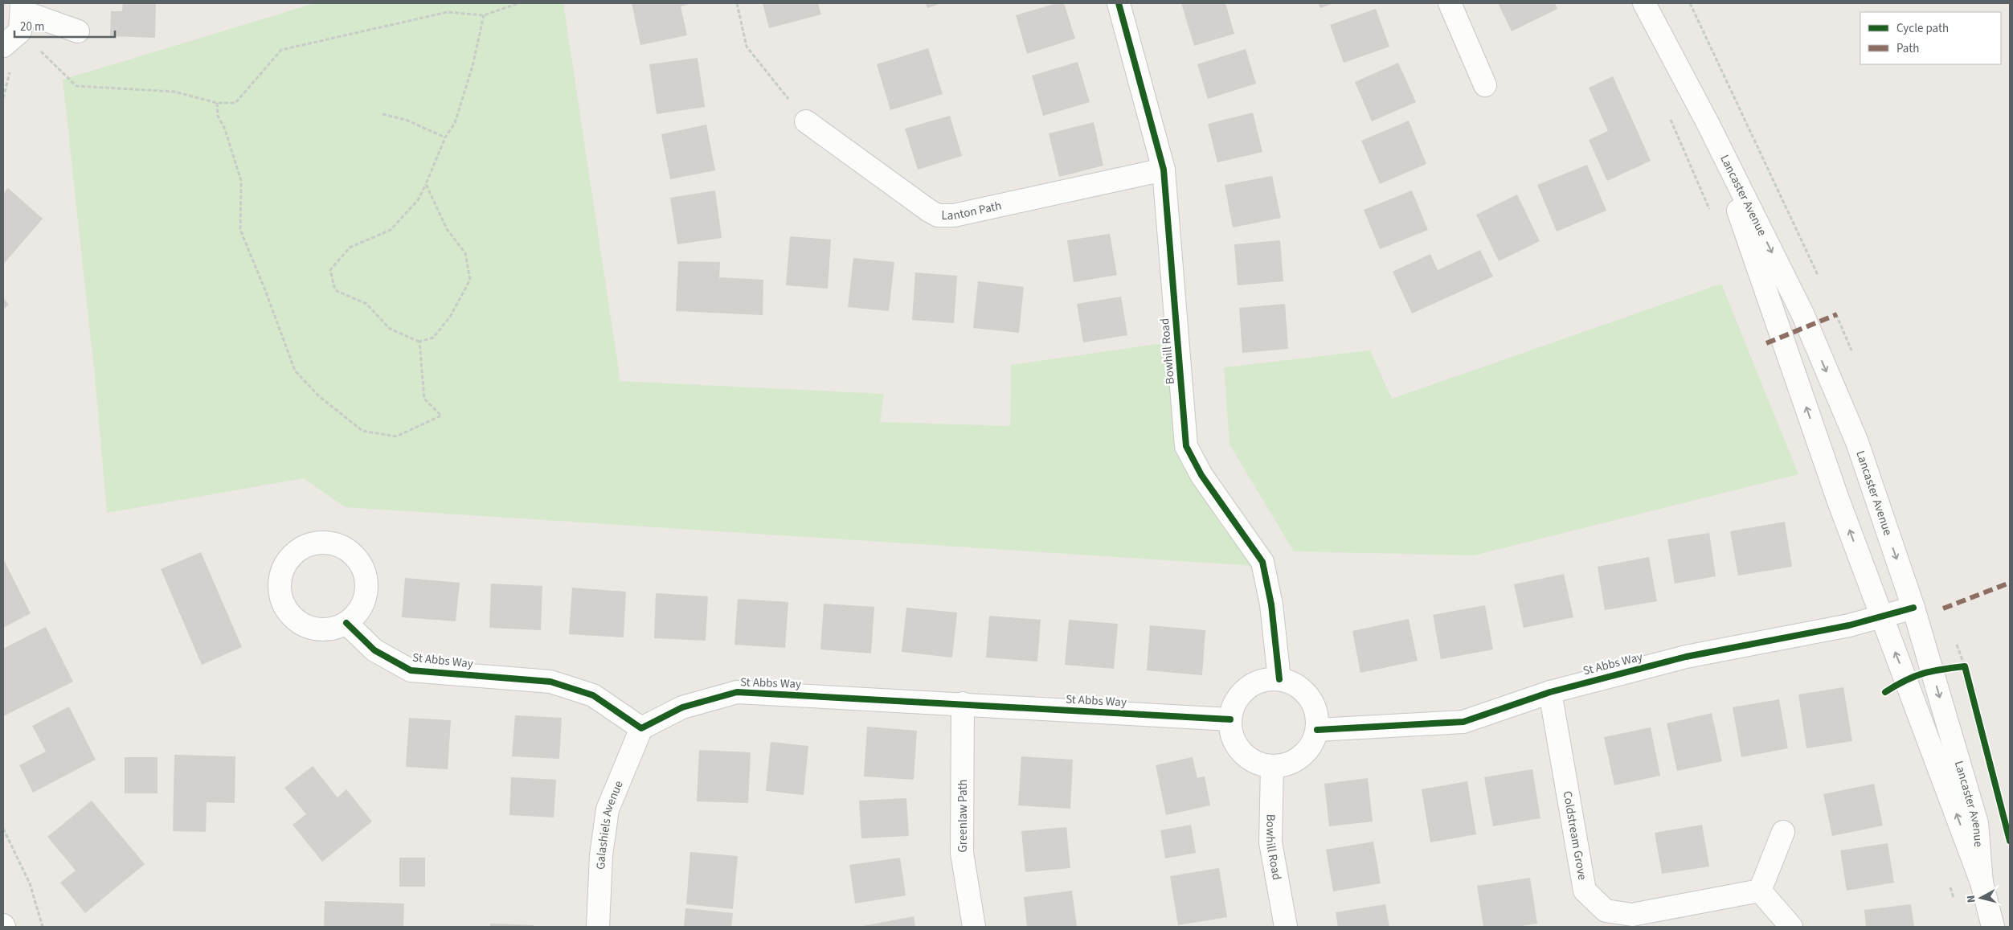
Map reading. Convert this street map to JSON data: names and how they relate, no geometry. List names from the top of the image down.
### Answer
{
  "streets": {
    "street": [
      "Lancaster Avenue",
      "Lanton Path",
      "Bowhill Road",
      "St Abbs Way",
      "Greenlaw Path",
      "Galashiels Avenue",
      "Coldstream Grove"
    ]
  },
  "crossings": [
    ["Lancaster Avenue", "St Abbs Way"],
    ["Lanton Path", "Bowhill Road"],
    ["Bowhill Road", "St Abbs Way"],
    ["St Abbs Way", "Greenlaw Path"],
    ["St Abbs Way", "Galashiels Avenue"],
    ["St Abbs Way", "Coldstream Grove"]
  ],
  "legend": ["Cycle path", "Path"],
  "scale_bar": "20 m",
  "north": "left"
}
